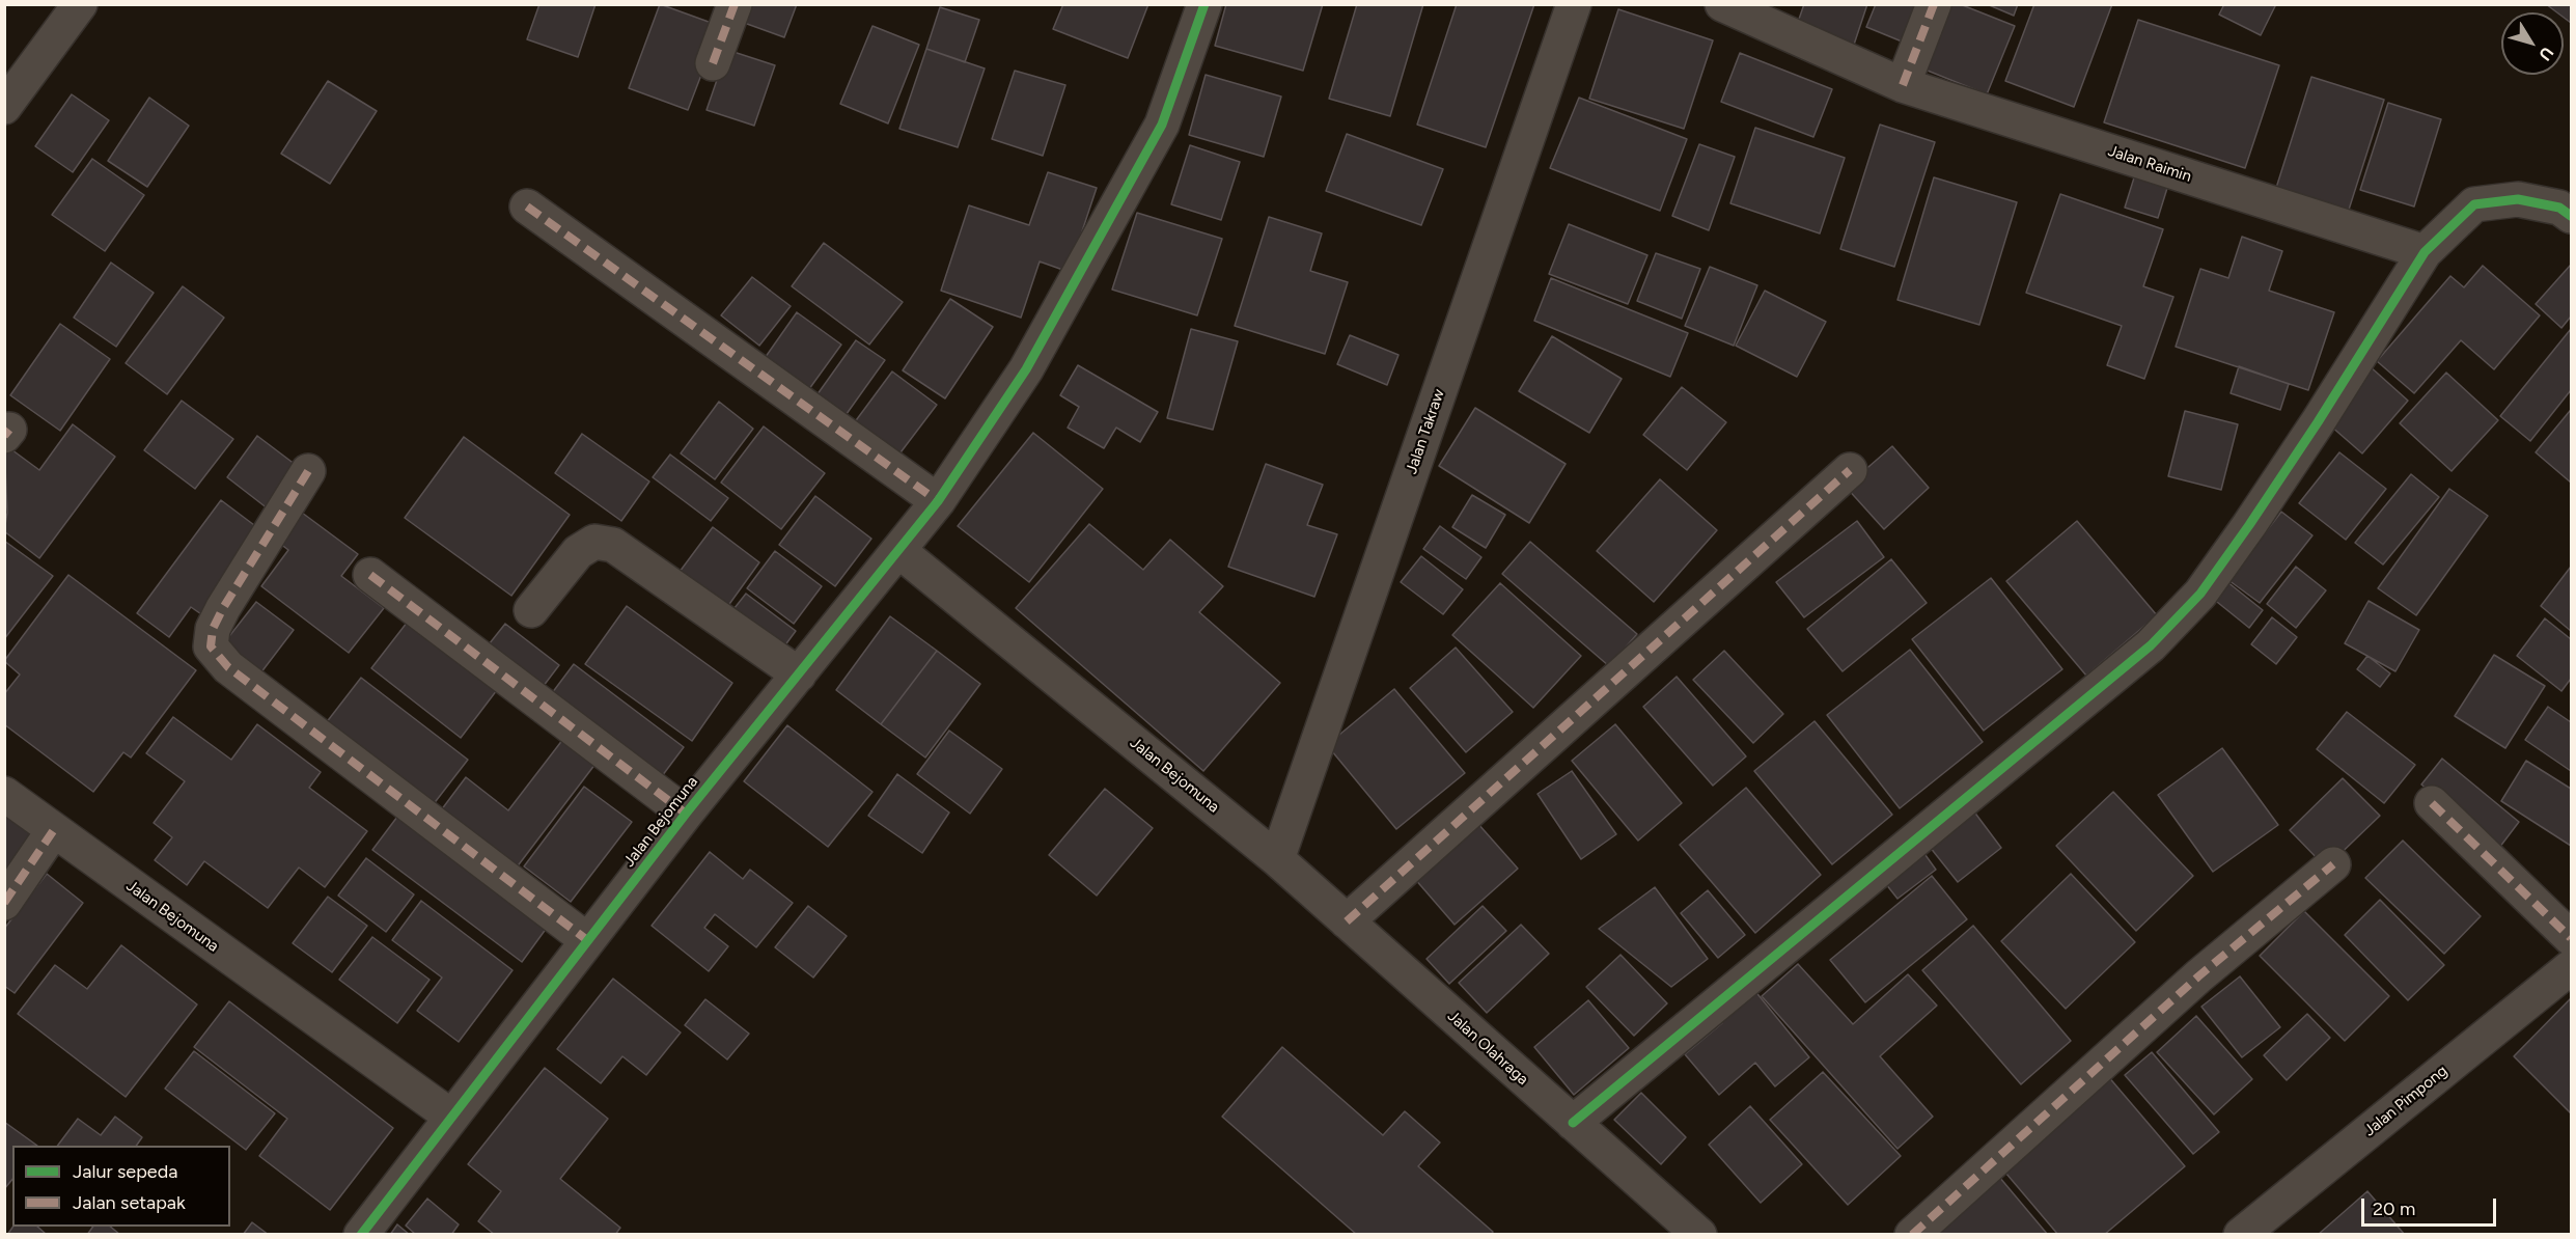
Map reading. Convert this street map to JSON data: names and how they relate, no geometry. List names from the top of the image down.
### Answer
{
  "streets": {
    "street": [
      "Jalan Raimin",
      "Jalan Takraw",
      "Jalan Bejomuna",
      "Jalan Olahraga",
      "Jalan Pimpong"
    ]
  },
  "crossings": [
    ["Jalan Takraw", "Jalan Bejomuna"],
    ["Jalan Takraw", "Jalan Olahraga"],
    ["Jalan Bejomuna", "Jalan Olahraga"]
  ],
  "legend": ["Jalur sepeda", "Jalan setapak"],
  "scale_bar": "20 m",
  "north": "bottom right"
}
